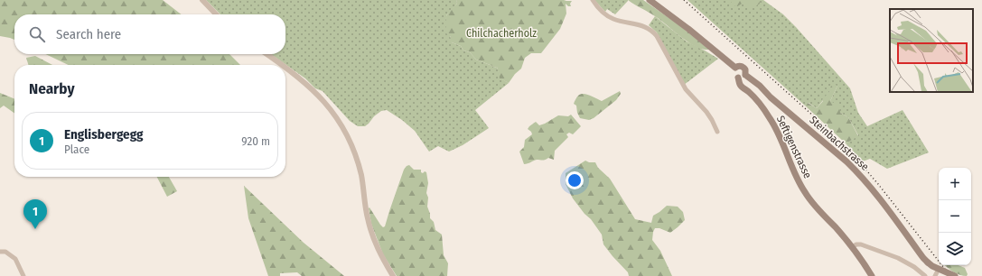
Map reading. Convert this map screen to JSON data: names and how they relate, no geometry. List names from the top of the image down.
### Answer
{
  "streets": {
    "main road": ["Steinbachstrasse", "Seftigenstrasse"]
  },
  "crossings": [
    ["Steinbachstrasse", "Seftigenstrasse"]
  ],
  "parks": ["Chilchacherholz"],
  "page": {
    "search": "Search here",
    "heading": "Nearby",
    "list": [
      {
        "mark": "1",
        "name": "Englisbergegg",
        "note": "Place",
        "value": "920 m"
      }
    ],
    "map_buttons": ["+", "−"],
    "pins": "1"
  }
}
